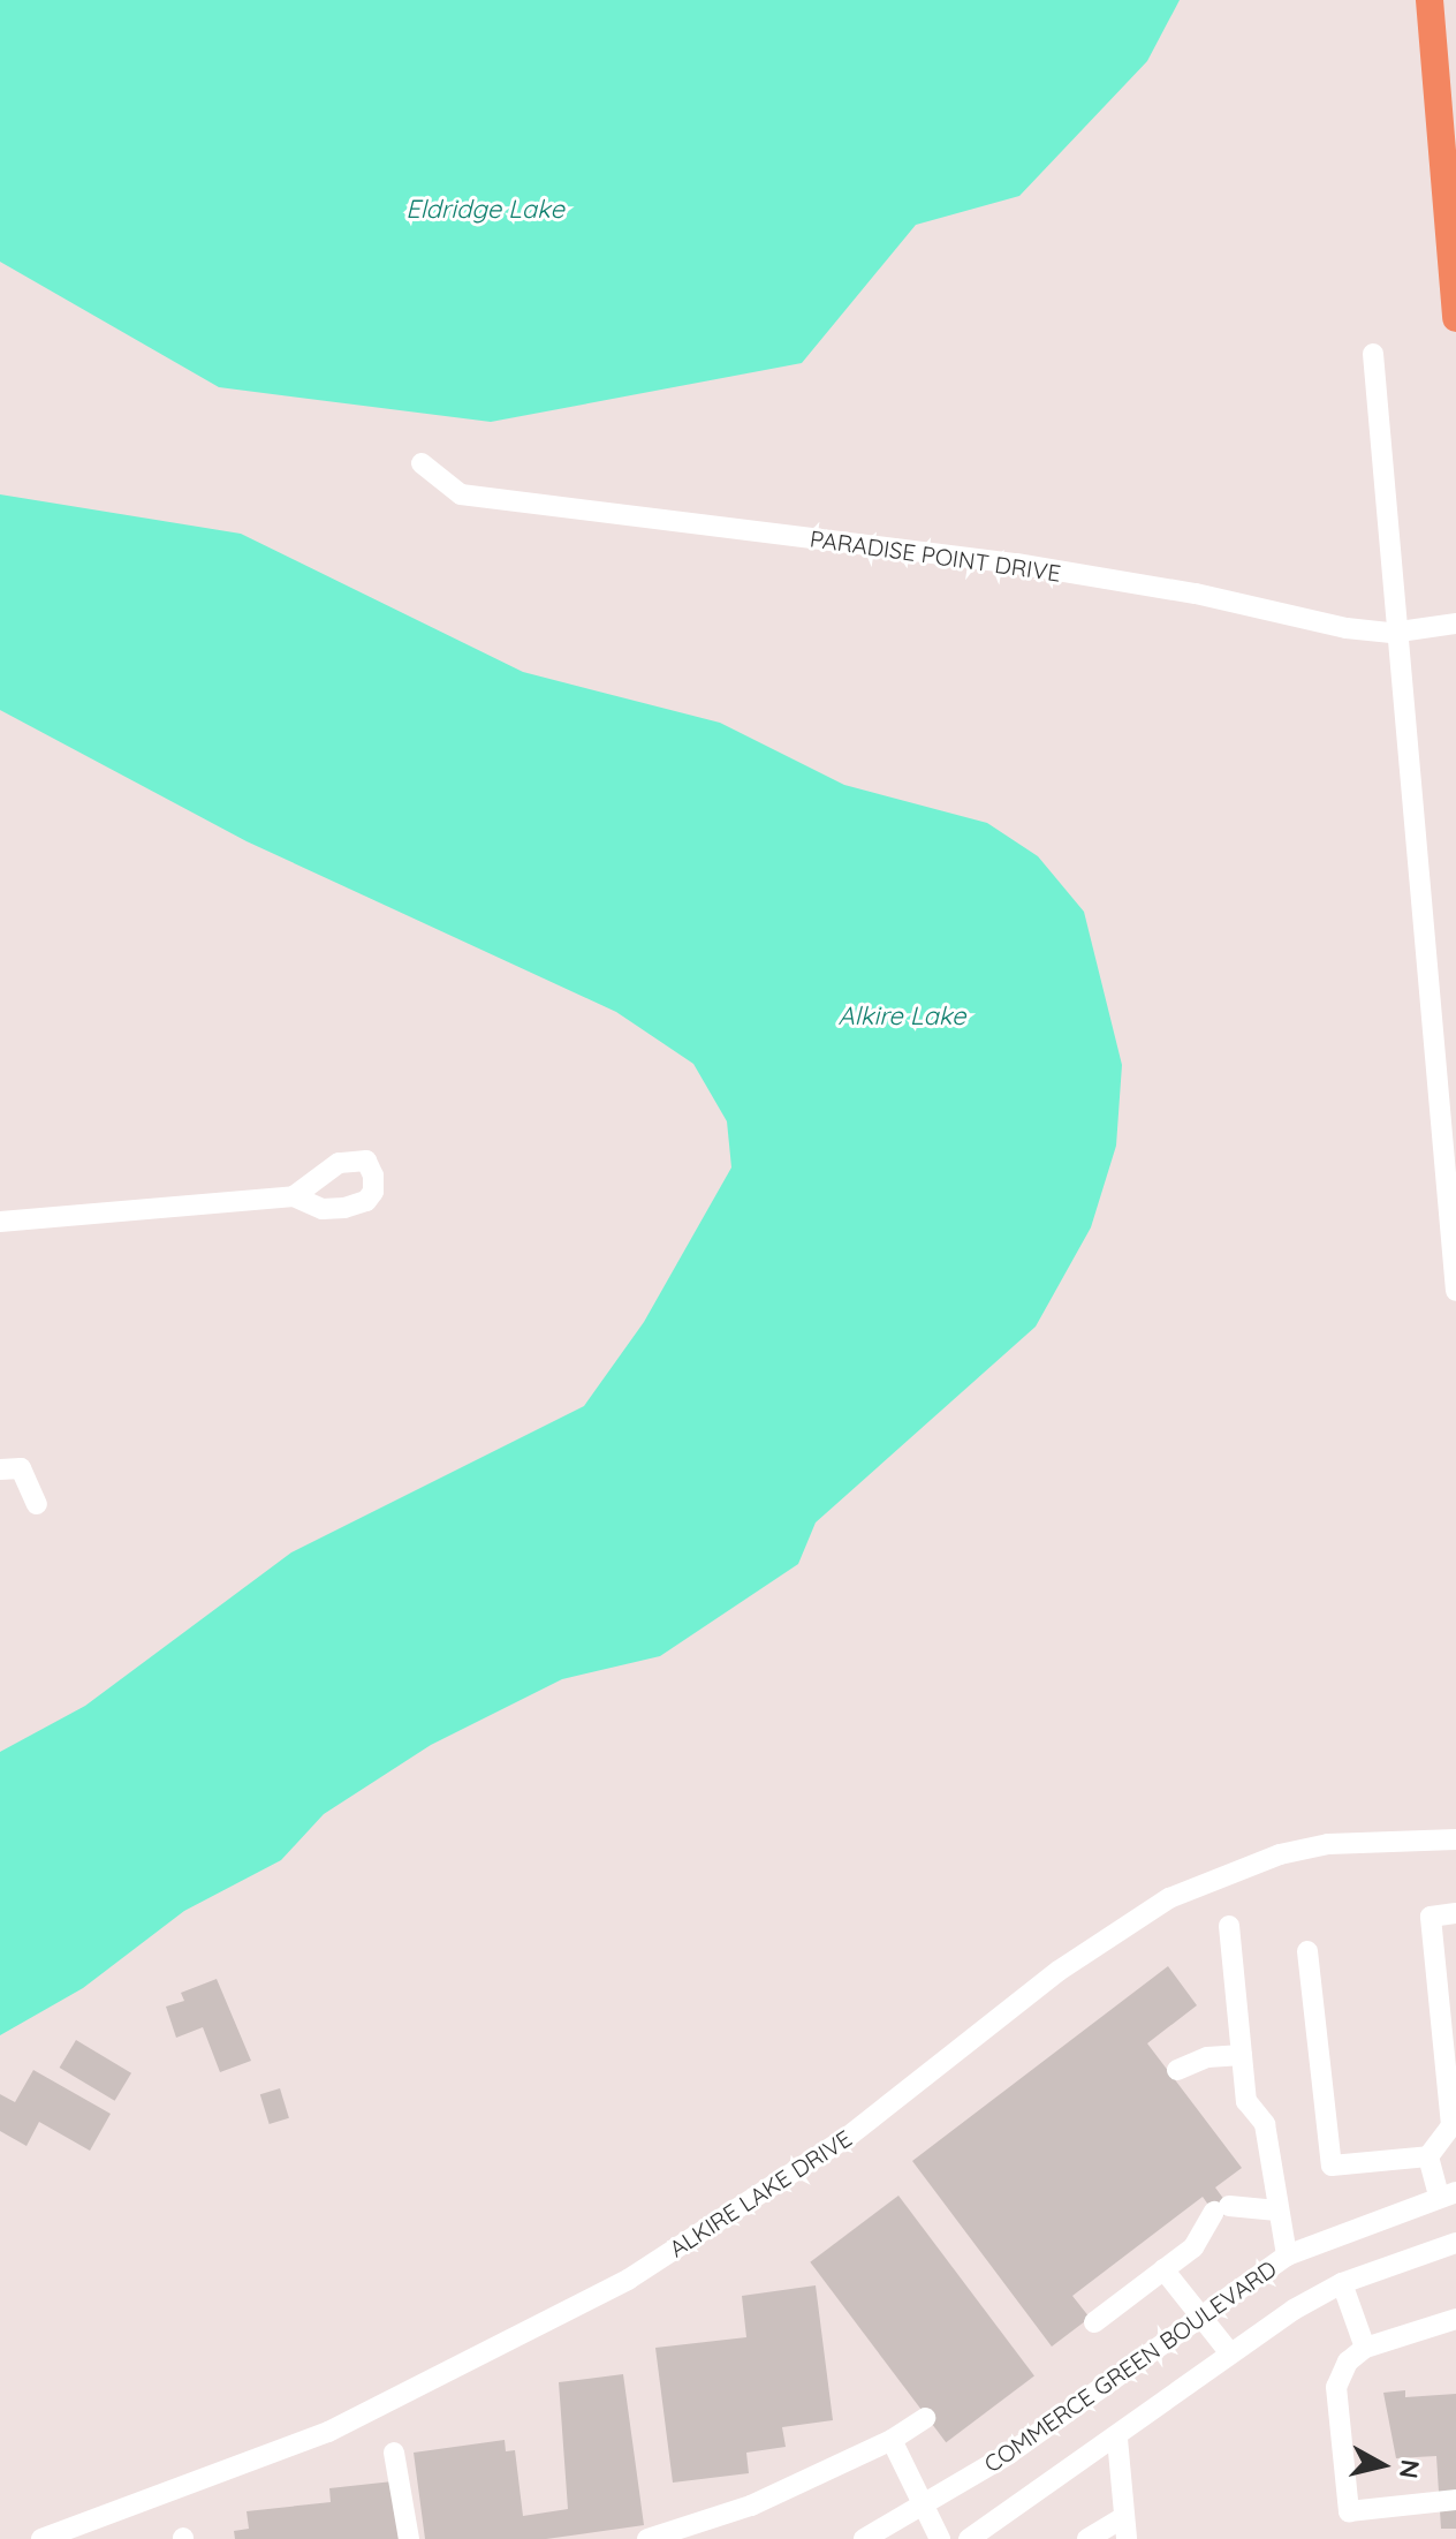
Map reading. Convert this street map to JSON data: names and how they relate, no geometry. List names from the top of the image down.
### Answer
{
  "streets": {
    "street": ["PARADISE POINT DRIVE", "ALKIRE LAKE DRIVE", "COMMERCE GREEN BOULEVARD"]
  },
  "water": ["Eldridge Lake", "Alkire Lake"],
  "north": "right"
}
